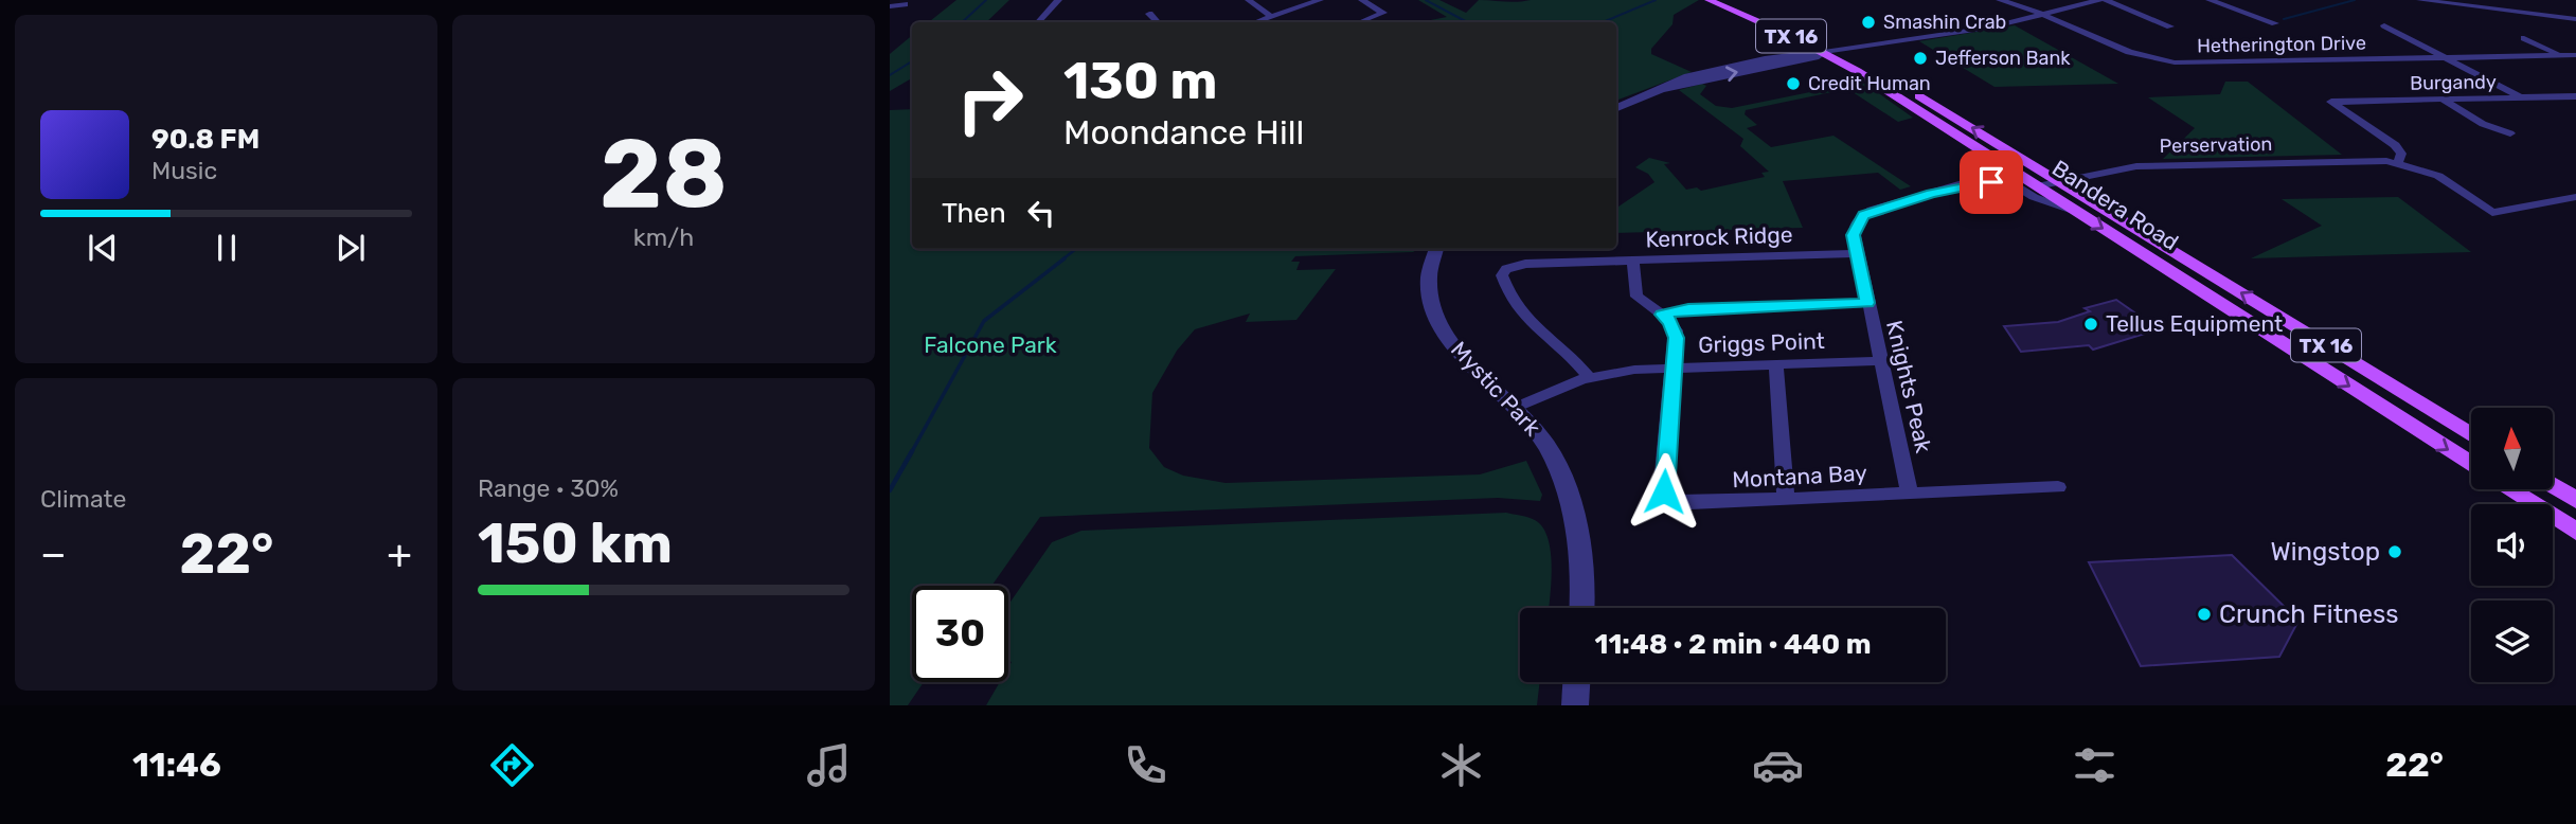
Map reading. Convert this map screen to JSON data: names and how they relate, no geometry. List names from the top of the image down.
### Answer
{
  "streets": {
    "main road": ["TX 16", "Bandera Road"],
    "street": [
      "Hetherington Drive",
      "Burgandy",
      "Perservation",
      "Kenrock Ridge",
      "Griggs Point",
      "Knights Peak",
      "Mystic Park",
      "Montana Bay"
    ]
  },
  "crossings": [
    ["Perservation", "Bandera Road"],
    ["Kenrock Ridge", "Griggs Point"],
    ["Kenrock Ridge", "Knights Peak"],
    ["Kenrock Ridge", "Montana Bay"],
    ["Griggs Point", "Knights Peak"],
    ["Griggs Point", "Mystic Park"],
    ["Griggs Point", "Montana Bay"],
    ["Knights Peak", "Montana Bay"]
  ],
  "parks": ["Falcone Park"],
  "places": [
    "Smashin Crab",
    "Jefferson Bank",
    "Credit Human",
    "Tellus Equipment",
    "Wingstop",
    "Crunch Fitness"
  ],
  "north": "top",
  "page": {
    "tile": [
      ["28", "km/h"],
      "Climate",
      ["Range · 30%", "150 km"]
    ],
    "turn": ["130 m", "Moondance Hill"],
    "song": ["90.8 FM", "Music"],
    "then": "Then",
    "heat": ["−", "22°", "+"],
    "limit": "30",
    "trip": "11:48 · 2 min · 440 m",
    "tabs": ["11:46", "22°"]
  }
}
